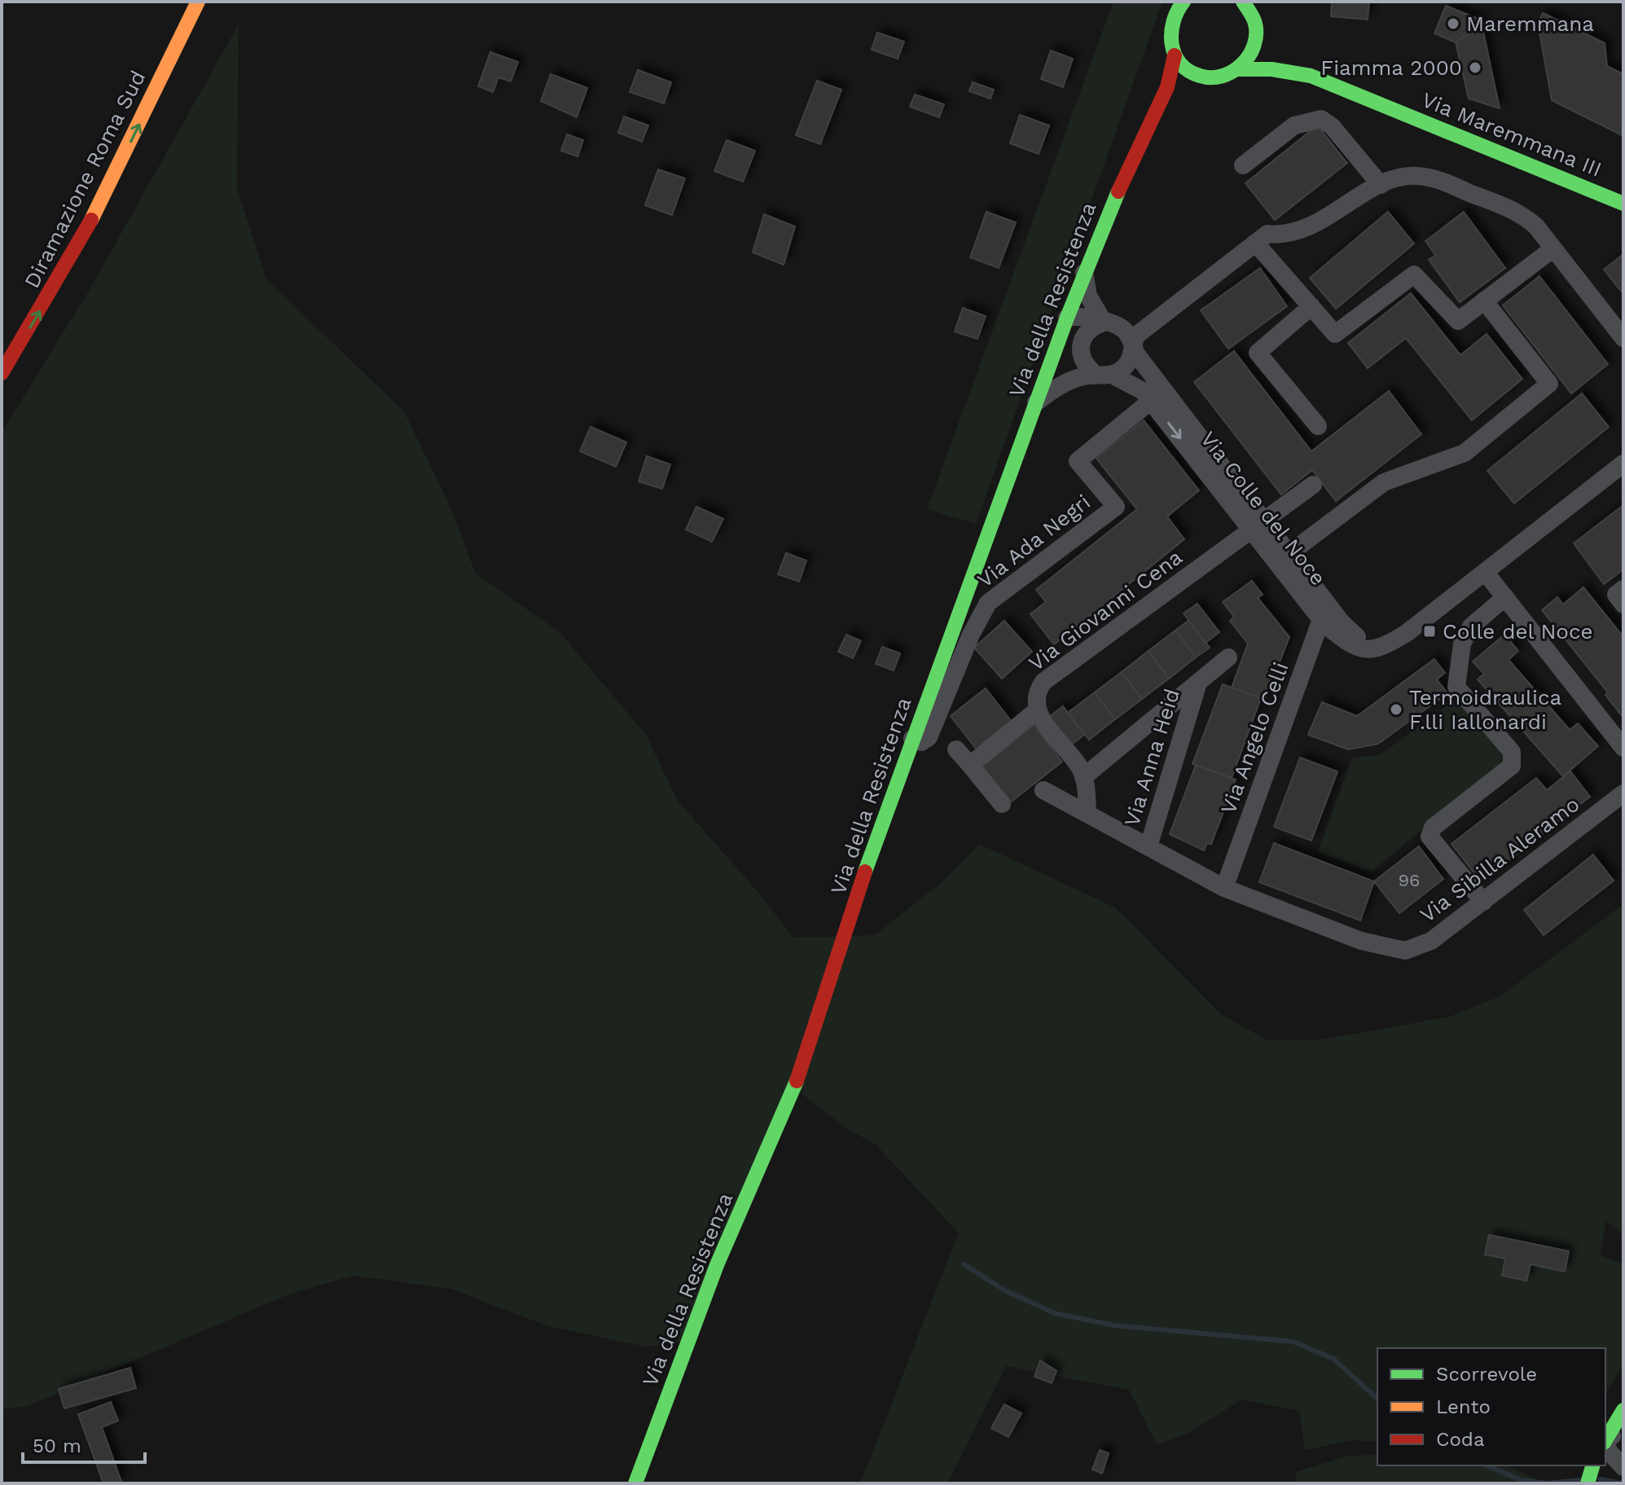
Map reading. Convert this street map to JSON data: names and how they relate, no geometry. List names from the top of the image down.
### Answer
{
  "streets": {
    "main road": ["Via Maremmana III", "Diramazione Roma Sud", "Via della Resistenza"],
    "street": [
      "Via Colle del Noce",
      "Via Ada Negri",
      "Via Giovanni Cena",
      "Via Angelo Celli",
      "Via Anna Heid",
      "Via Sibilla Aleramo"
    ]
  },
  "crossings": [
    ["Via Maremmana III", "Via della Resistenza"],
    ["Via della Resistenza", "Via Colle del Noce"],
    ["Via della Resistenza", "Via Ada Negri"],
    ["Via Colle del Noce", "Via Ada Negri"],
    ["Via Colle del Noce", "Via Giovanni Cena"],
    ["Via Colle del Noce", "Via Angelo Celli"],
    ["Via Angelo Celli", "Via Sibilla Aleramo"],
    ["Via Anna Heid", "Via Sibilla Aleramo"]
  ],
  "one_way": ["Diramazione Roma Sud"],
  "places": {
    "other": ["Maremmana", "Fiamma 2000", "Termoidraulica F.lli Iallonardi"],
    "transit": ["Colle del Noce"]
  },
  "house_numbers": ["96"],
  "legend": ["Scorrevole", "Lento", "Coda"],
  "scale_bar": "50 m"
}
